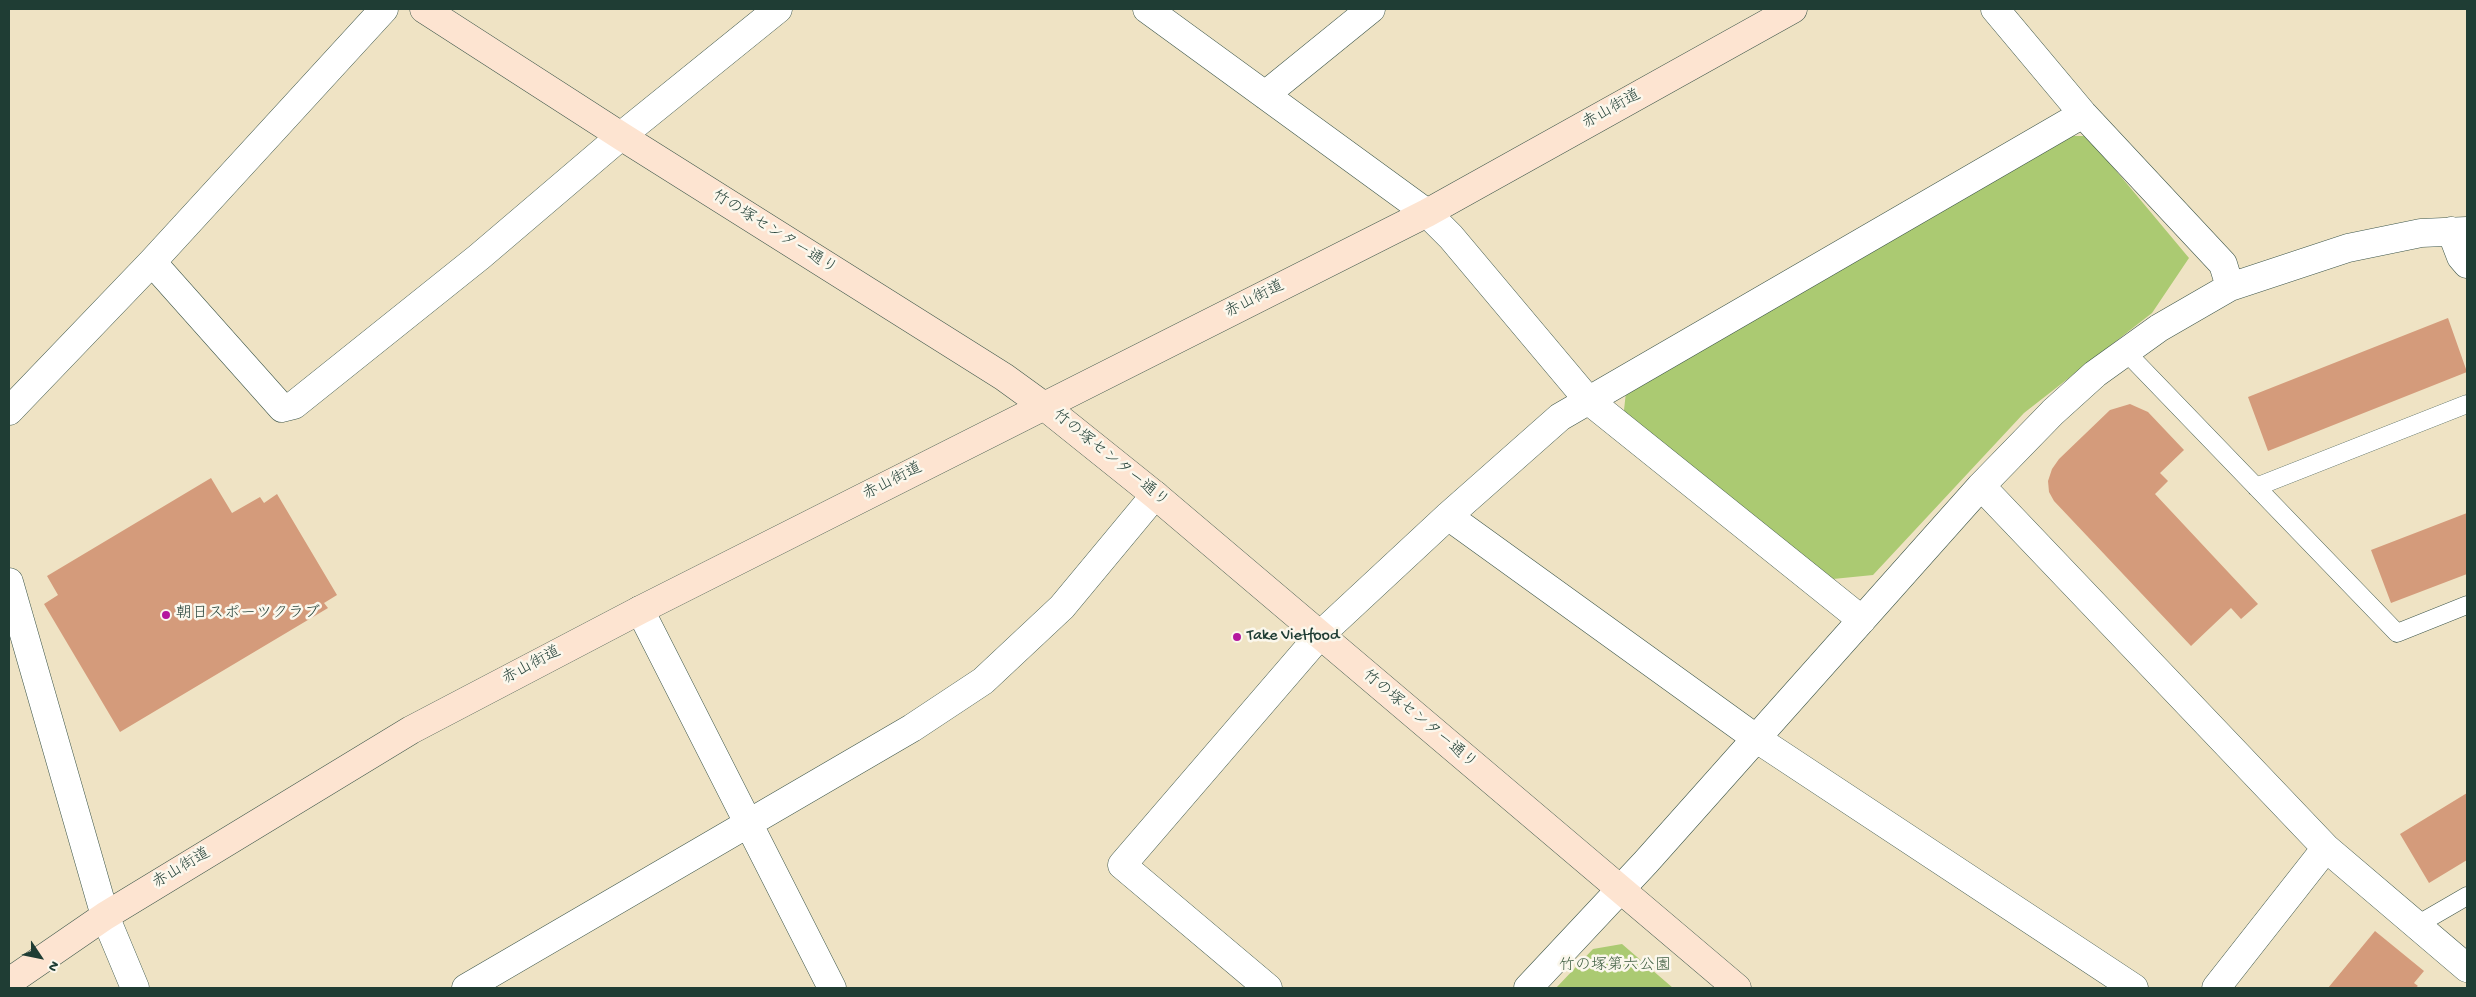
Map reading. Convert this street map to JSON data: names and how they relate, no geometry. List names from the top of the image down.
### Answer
{
  "streets": {
    "street": ["赤山街道", "竹の塚センター通り"]
  },
  "crossings": [
    ["赤山街道", "竹の塚センター通り"]
  ],
  "parks": ["竹の塚第六公園"],
  "places": ["朝日スポーツクラブ", "Take Vietfood"],
  "north": "bottom right"
}
